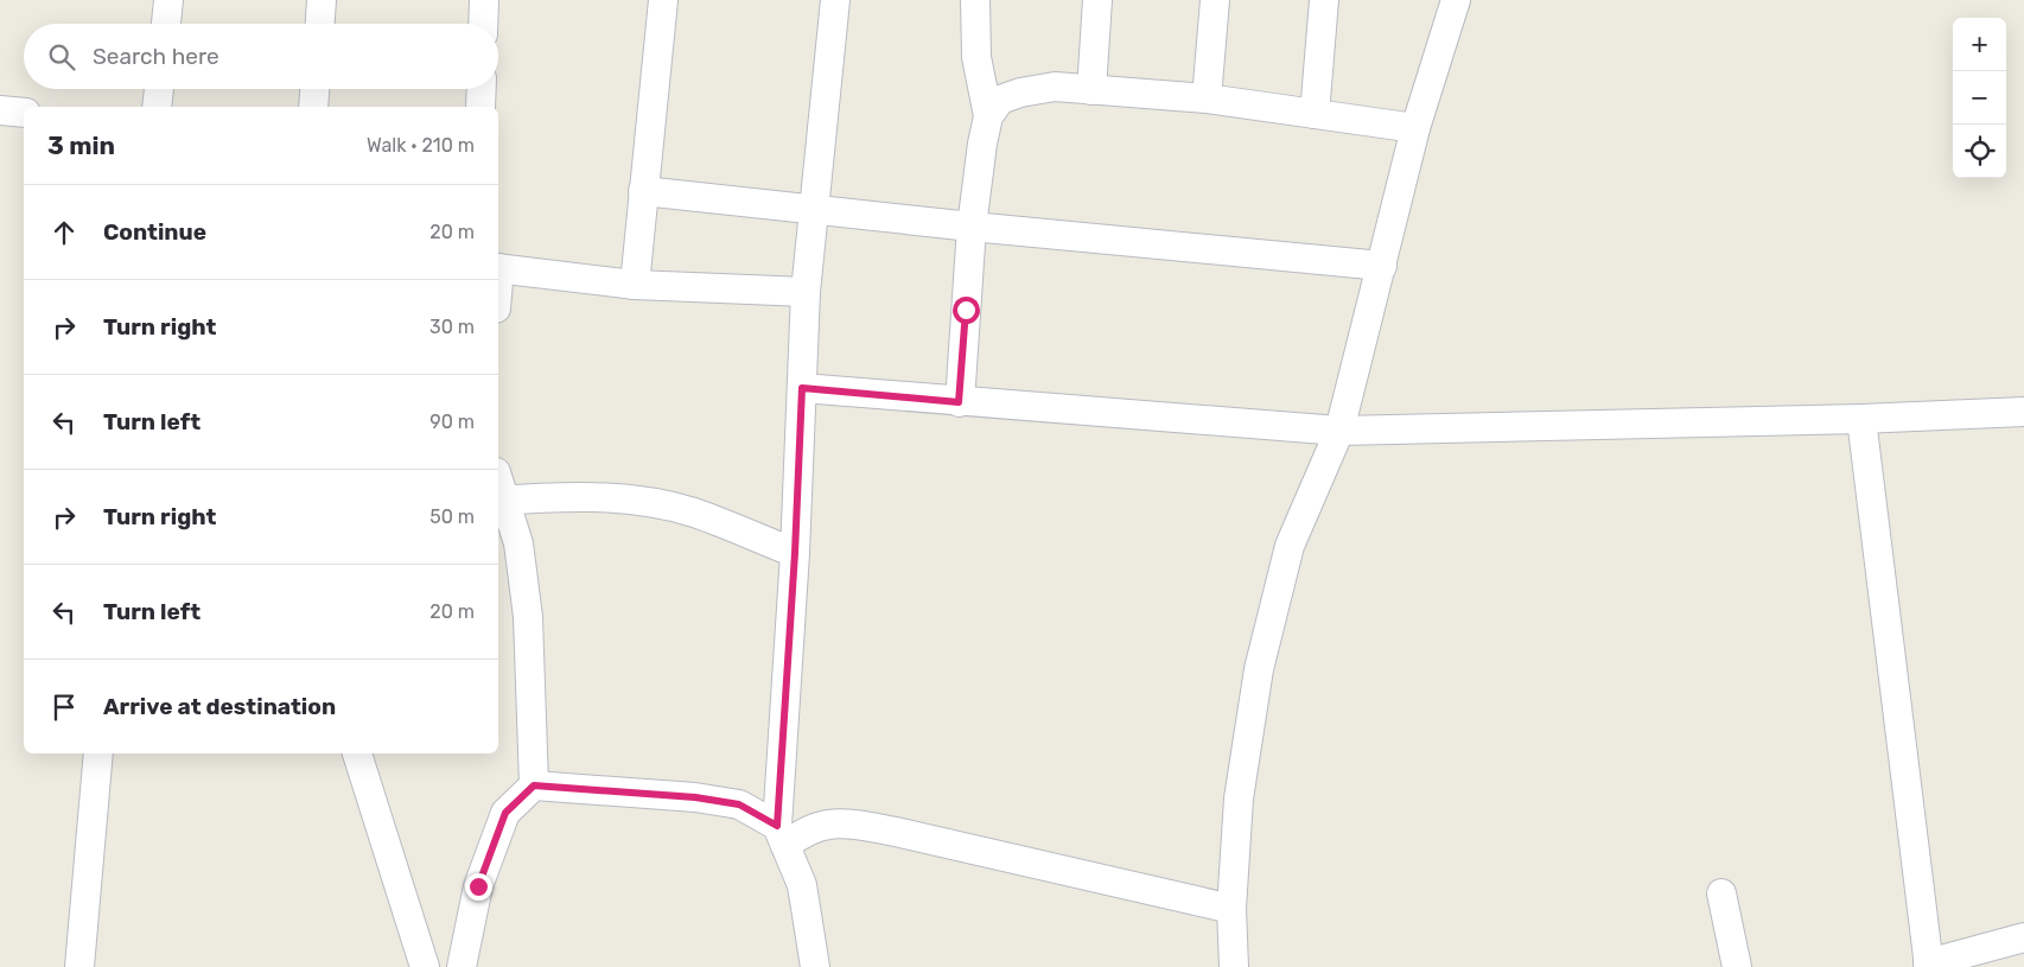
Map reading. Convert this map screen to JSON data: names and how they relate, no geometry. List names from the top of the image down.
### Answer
{
  "page": {
    "map_buttons": ["+", "−"],
    "search": "Search here",
    "heading": ["3 min", "Walk · 210 m"],
    "list": [
      ["Continue", "20 m"],
      ["Turn right", "30 m"],
      ["Turn left", "90 m"],
      ["Turn right", "50 m"],
      ["Turn left", "20 m"],
      "Arrive at destination"
    ]
  }
}
